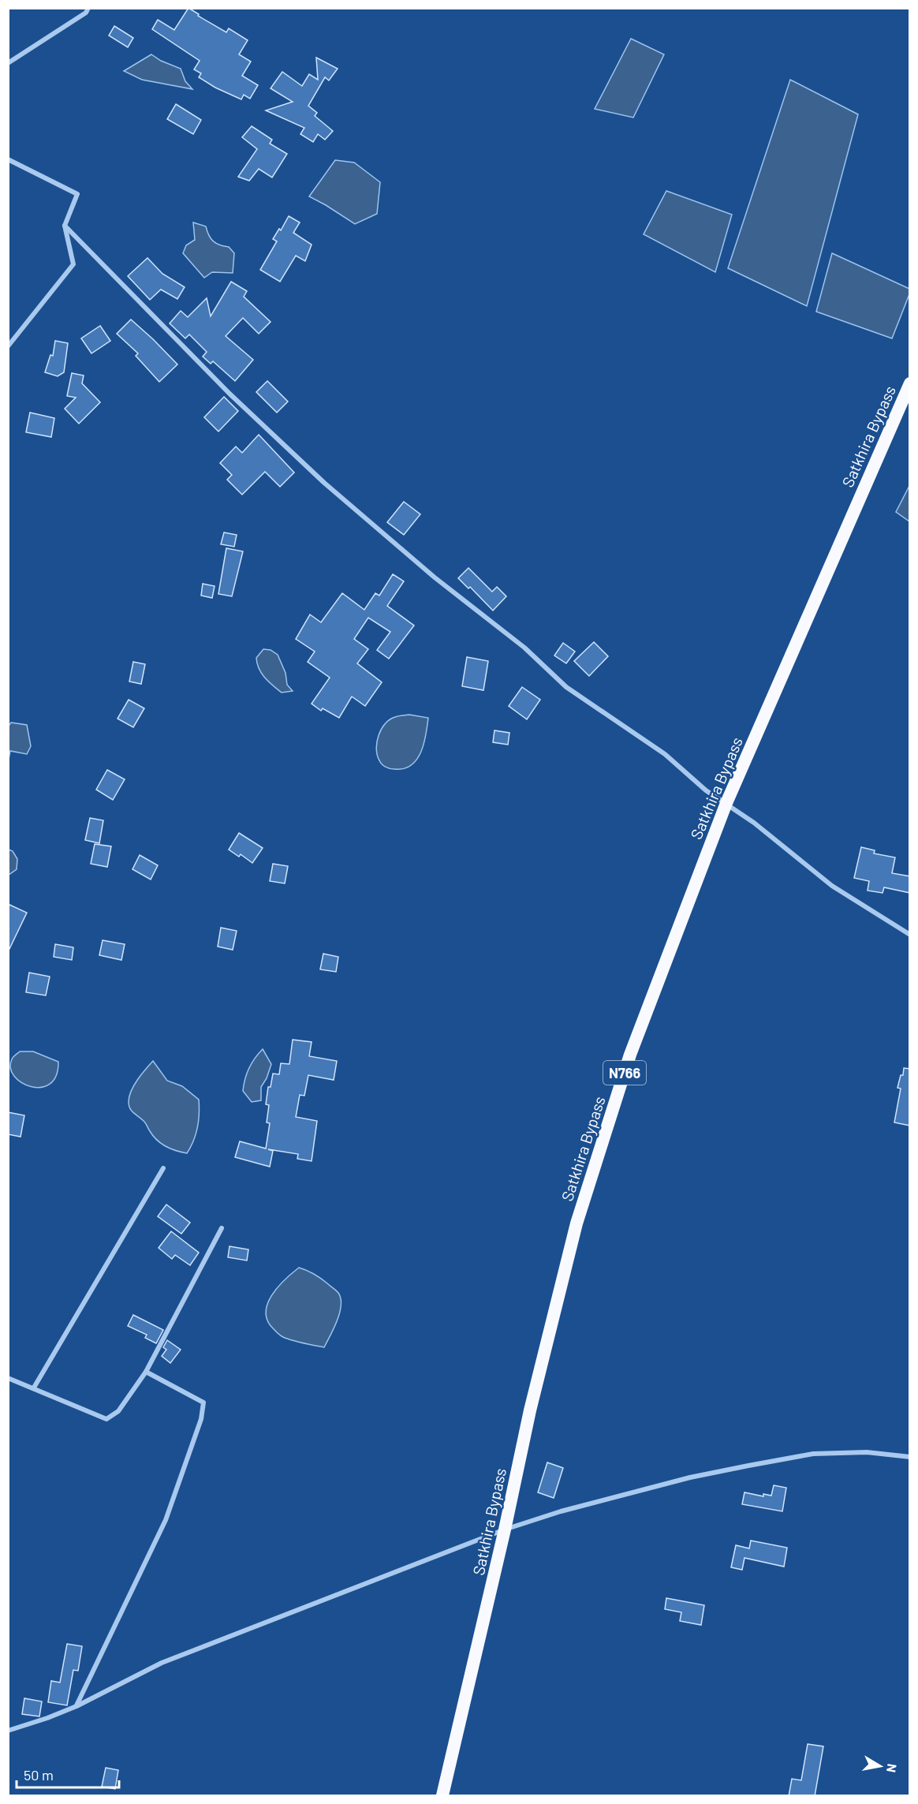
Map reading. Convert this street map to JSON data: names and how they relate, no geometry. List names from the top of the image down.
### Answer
{
  "streets": {
    "highway": ["Satkhira Bypass", "N766"]
  },
  "scale_bar": "50 m",
  "north": "right"
}
